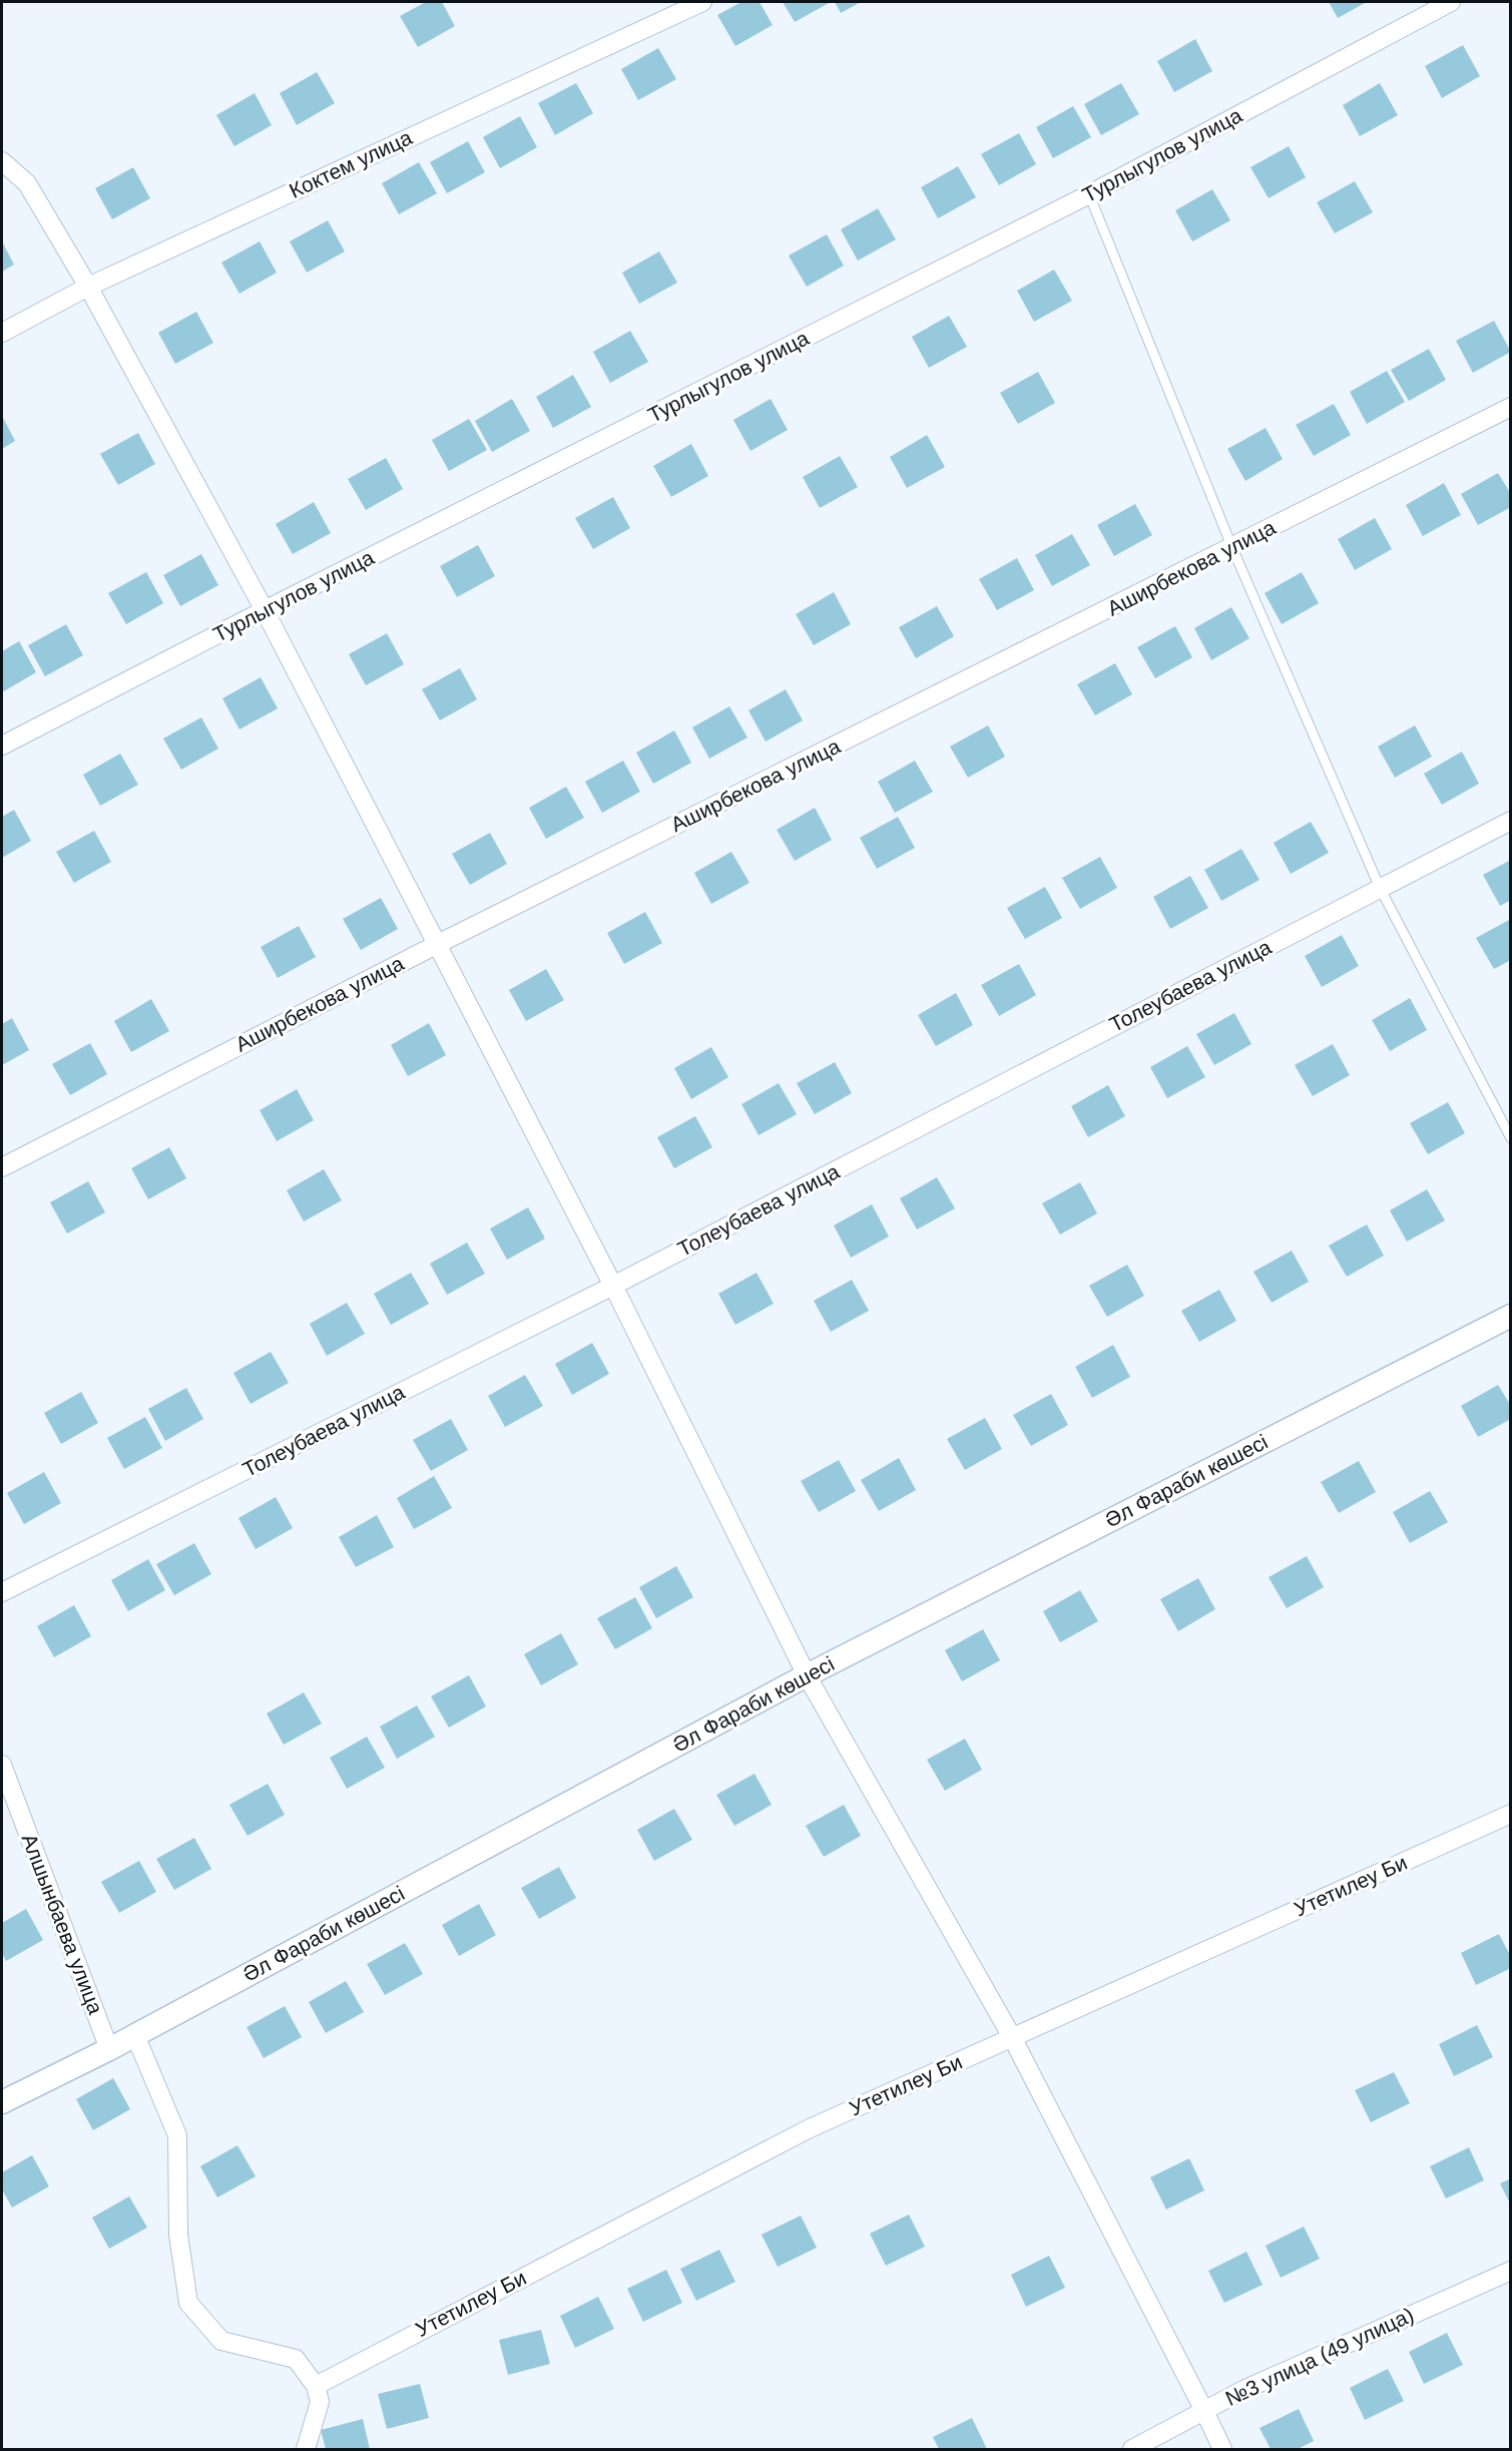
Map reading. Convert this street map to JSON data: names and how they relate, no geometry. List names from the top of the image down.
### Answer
{
  "streets": {
    "street": [
      "Турлыгулов улица",
      "Коктем улица",
      "Аширбекова улица",
      "Толеубаева улица",
      "Әл Фараби көшесі",
      "Утетилеу Би",
      "Алшынбаева улица",
      "№3 улица (49 улица)"
    ]
  },
  "crossings": [
    ["Әл Фараби көшесі", "Алшынбаева улица"]
  ]
}
